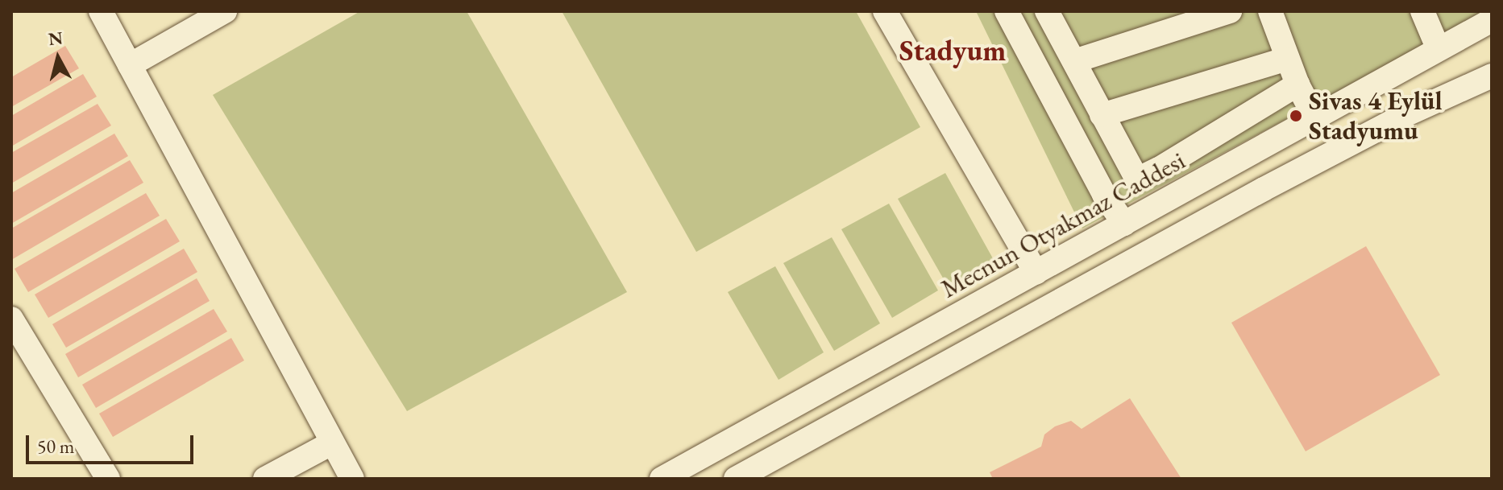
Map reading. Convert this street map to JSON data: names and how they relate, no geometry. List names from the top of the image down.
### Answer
{
  "streets": {
    "street": ["Mecnun Otyakmaz Caddesi"]
  },
  "districts": ["Stadyum"],
  "places": ["Sivas 4 Eylül Stadyumu"],
  "scale_bar": "50 m",
  "north": "top"
}
